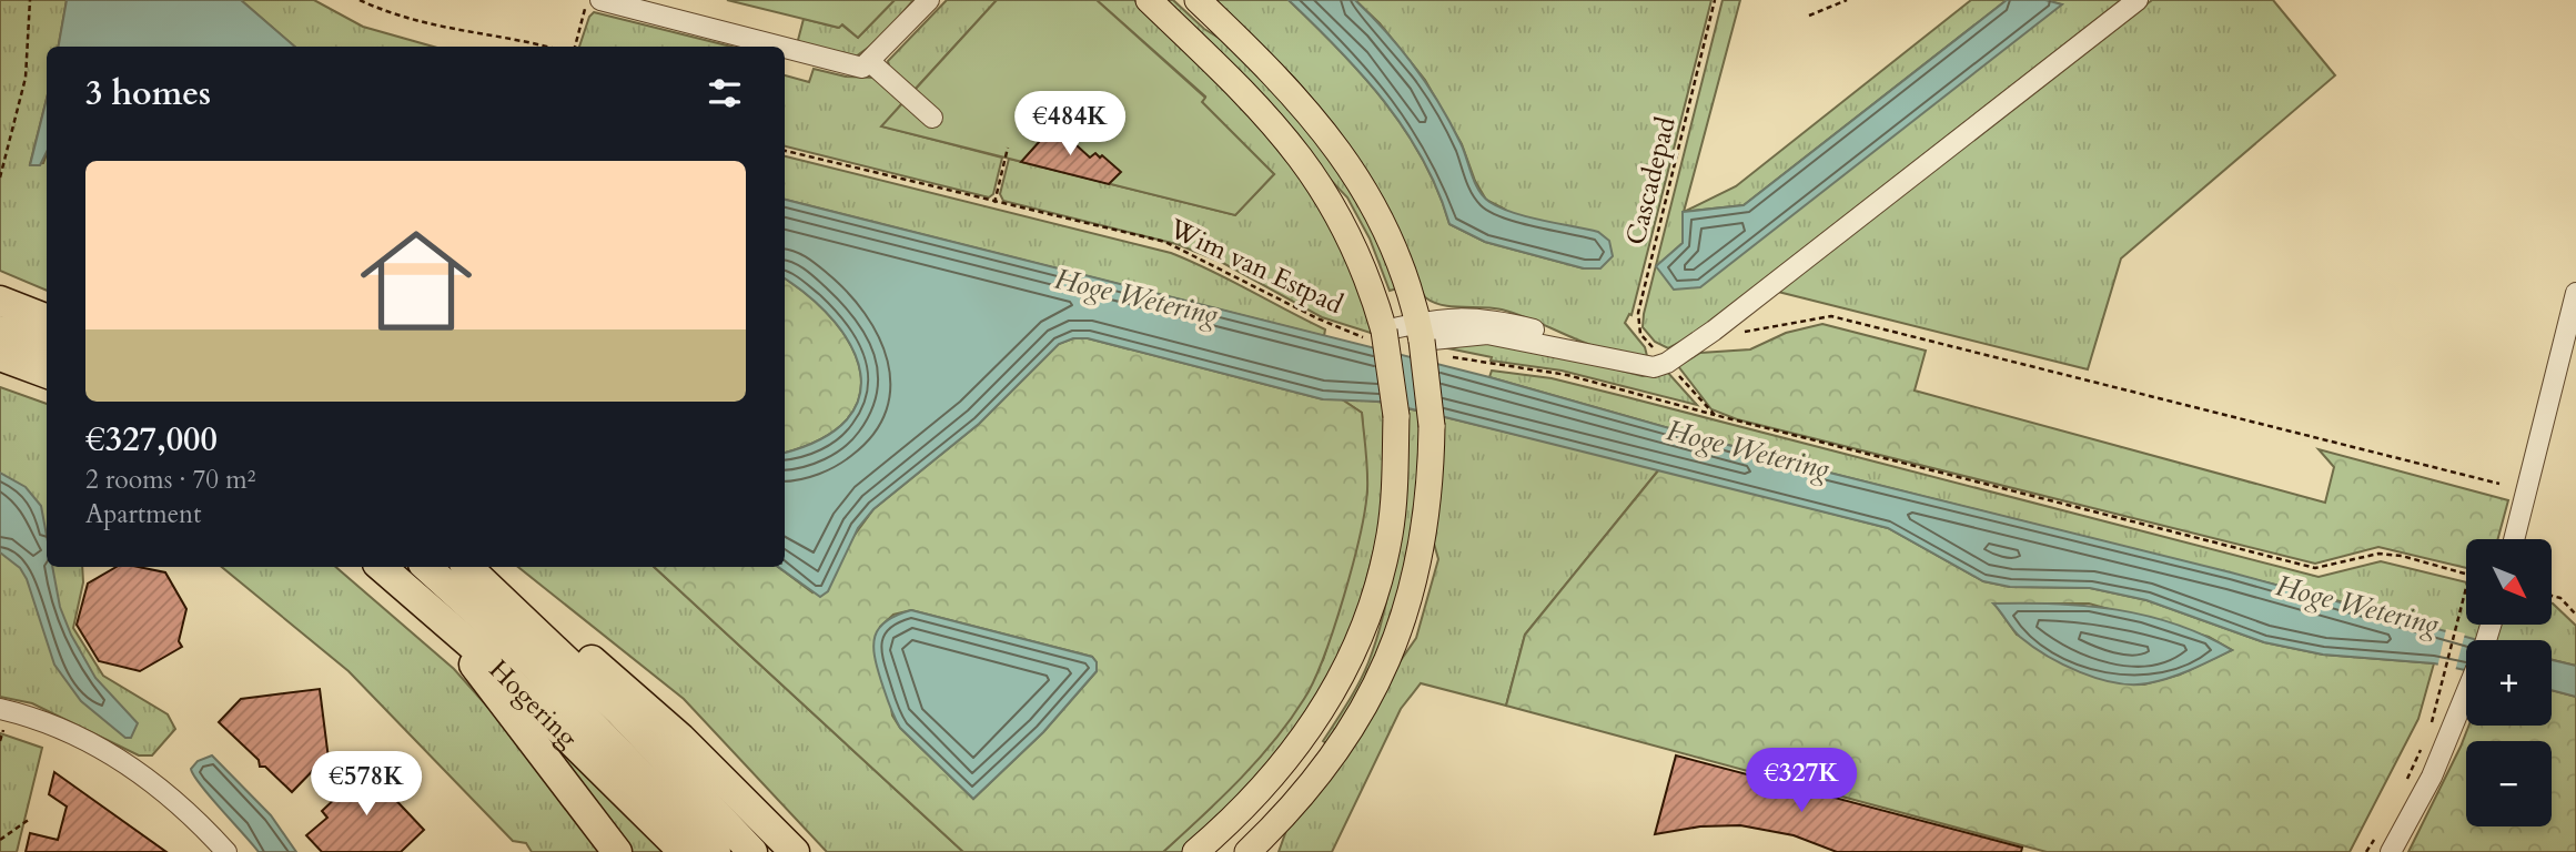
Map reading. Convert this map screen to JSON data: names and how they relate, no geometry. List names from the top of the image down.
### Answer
{
  "streets": {
    "highway": ["Hogering"],
    "path": ["Cascadepad", "Wim van Estpad"]
  },
  "water": ["Hoge Wetering"],
  "north": "bottom right",
  "page": {
    "heading": "3 homes",
    "price": ["€484K", "€327K", "€578K"],
    "list": [
      {
        "name": "€327,000",
        "note": "2 rooms · 70 m² · Apartment"
      }
    ],
    "map_buttons": ["+", "−"]
  }
}
